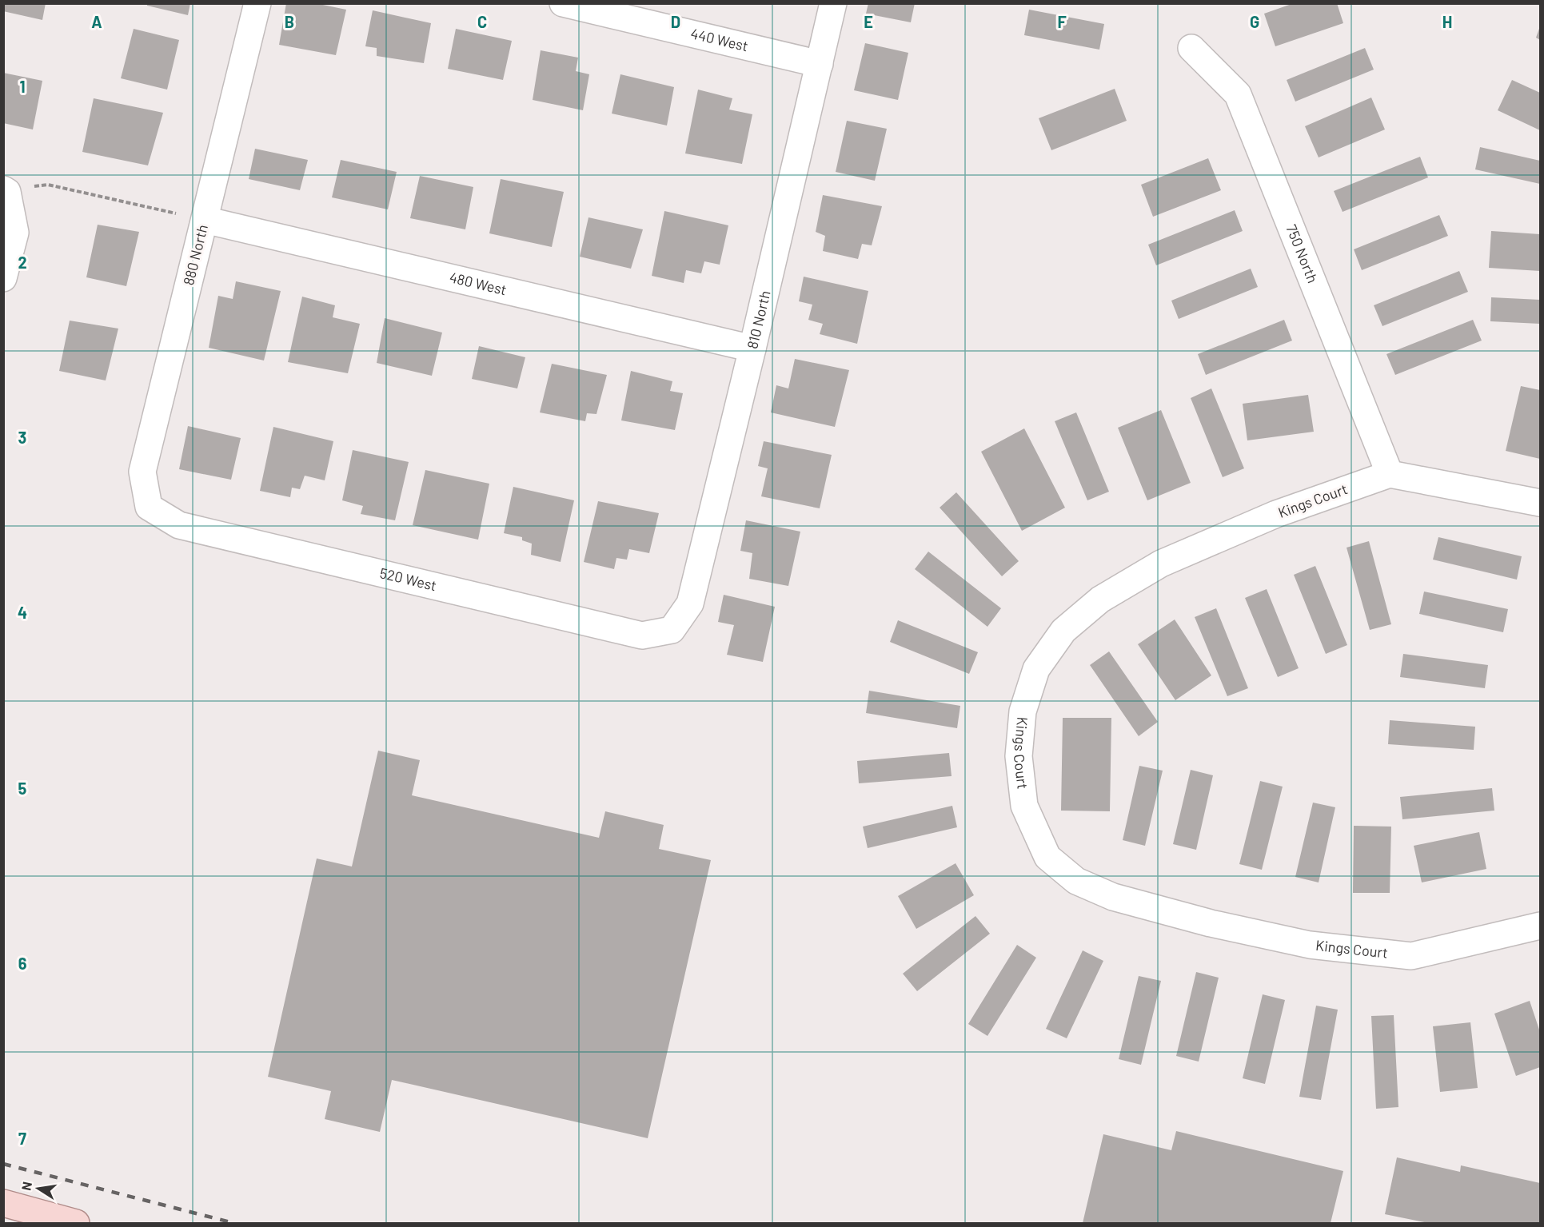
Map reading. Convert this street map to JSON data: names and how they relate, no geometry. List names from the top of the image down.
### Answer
{
  "streets": {
    "street": [
      "440 West",
      "750 North",
      "880 North",
      "480 West",
      "810 North",
      "Kings Court",
      "520 West"
    ]
  },
  "crossings": [
    ["440 West", "810 North"],
    ["750 North", "Kings Court"],
    ["880 North", "480 West"],
    ["880 North", "520 West"],
    ["480 West", "810 North"],
    ["810 North", "520 West"]
  ],
  "north": "left",
  "grid": {
    "columns": [
      "A",
      "B",
      "C",
      "D",
      "E",
      "F",
      "G",
      "H"
    ],
    "rows": [
      "1",
      "2",
      "3",
      "4",
      "5",
      "6",
      "7"
    ]
  }
}
